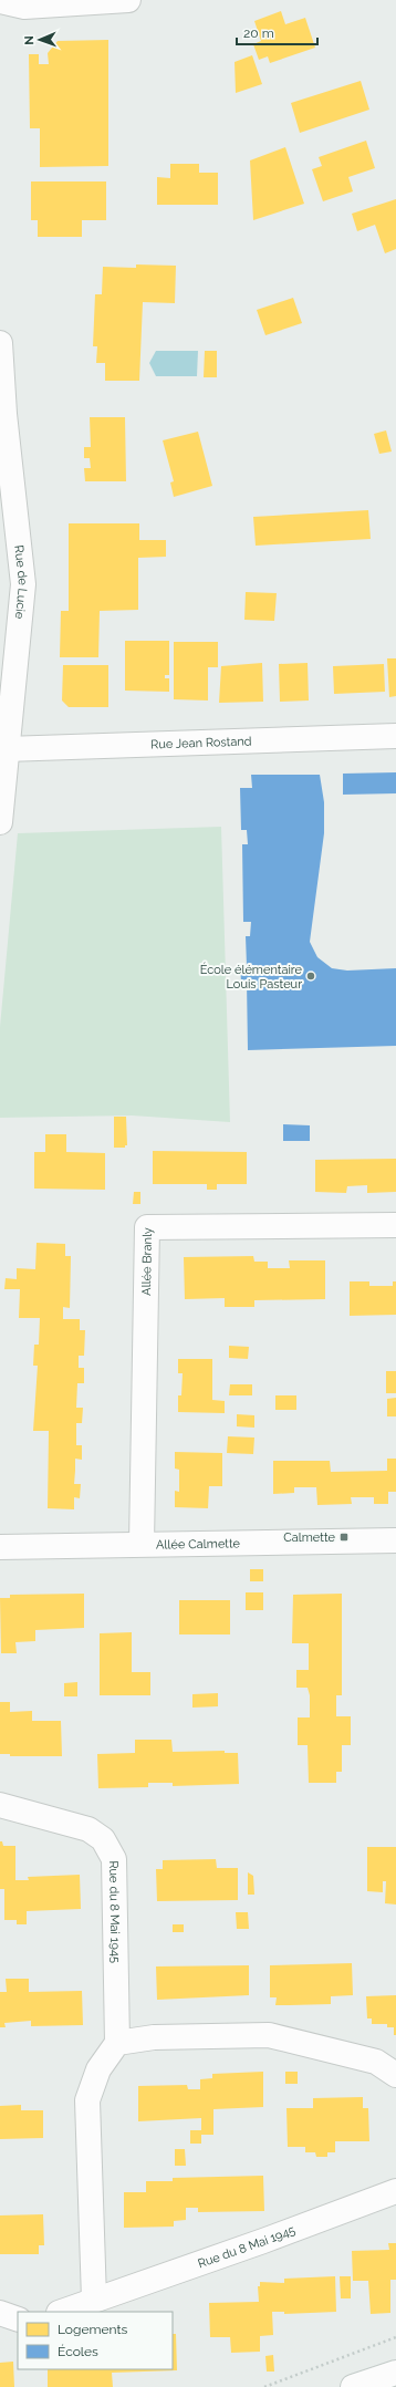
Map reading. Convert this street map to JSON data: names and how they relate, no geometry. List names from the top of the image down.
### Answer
{
  "streets": {
    "street": [
      "Rue de Lucie",
      "Rue Jean Rostand",
      "Allée Branly",
      "Allée Calmette",
      "Rue du 8 Mai 1945"
    ]
  },
  "crossings": [
    ["Rue de Lucie", "Rue Jean Rostand"],
    ["Allée Branly", "Allée Calmette"]
  ],
  "places": {
    "other": ["École élémentaire Louis Pasteur"],
    "transit": ["Calmette"]
  },
  "legend": ["Logements", "Écoles"],
  "scale_bar": "20 m",
  "north": "left"
}
